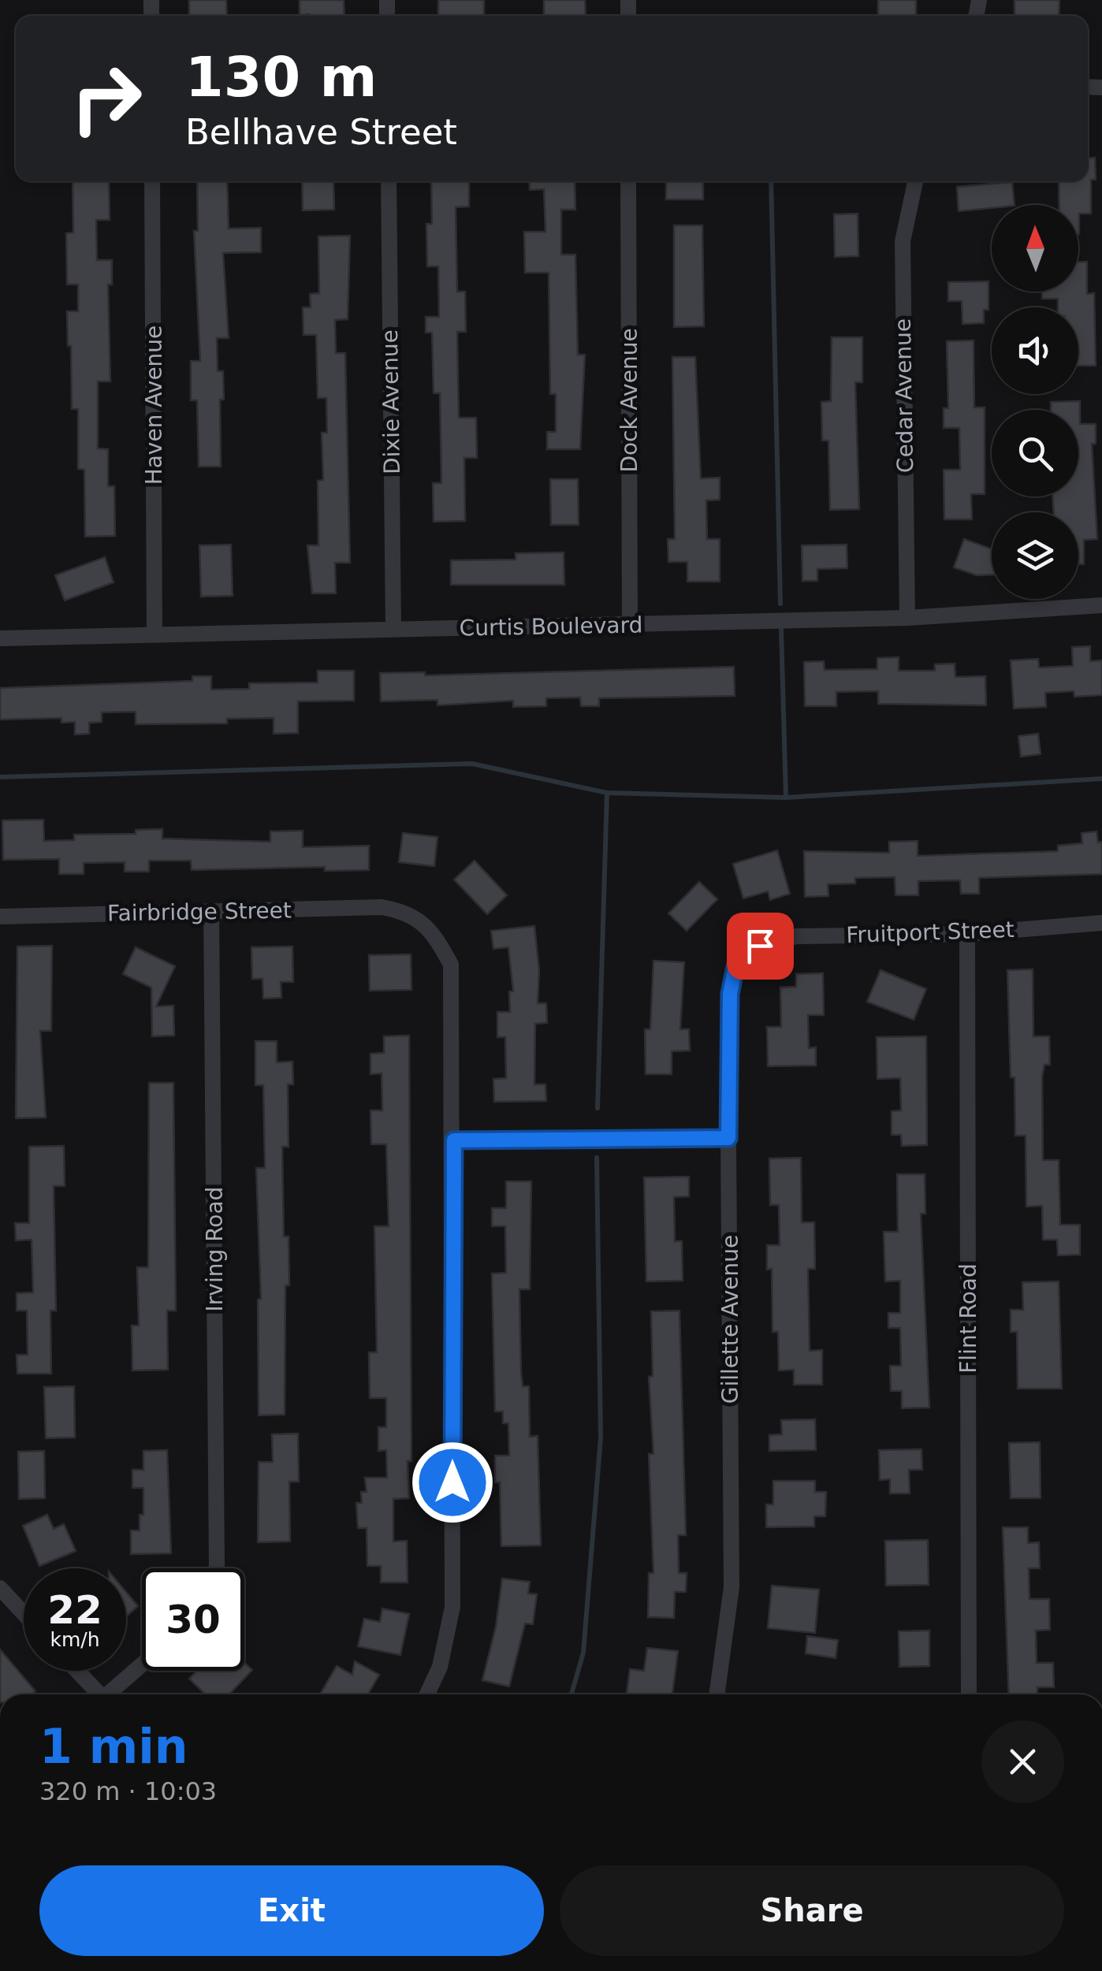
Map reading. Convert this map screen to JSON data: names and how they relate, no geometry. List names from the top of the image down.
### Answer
{
  "streets": {
    "street": [
      "Cedar Avenue",
      "Dock Avenue",
      "Dixie Avenue",
      "Haven Avenue",
      "Curtis Boulevard",
      "Fairbridge Street",
      "Fruitport Street",
      "Irving Road",
      "Flint Road",
      "Gillette Avenue"
    ]
  },
  "crossings": [
    ["Cedar Avenue", "Curtis Boulevard"],
    ["Dock Avenue", "Curtis Boulevard"],
    ["Dixie Avenue", "Curtis Boulevard"],
    ["Haven Avenue", "Curtis Boulevard"],
    ["Fairbridge Street", "Irving Road"],
    ["Fruitport Street", "Flint Road"],
    ["Fruitport Street", "Gillette Avenue"]
  ],
  "north": "top",
  "page": {
    "turn": ["130 m", "Bellhave Street"],
    "speed": "22 km/h",
    "limit": "30",
    "heading": ["1 min", "320 m · 10:03"],
    "buttons": ["Exit", "Share"]
  }
}
